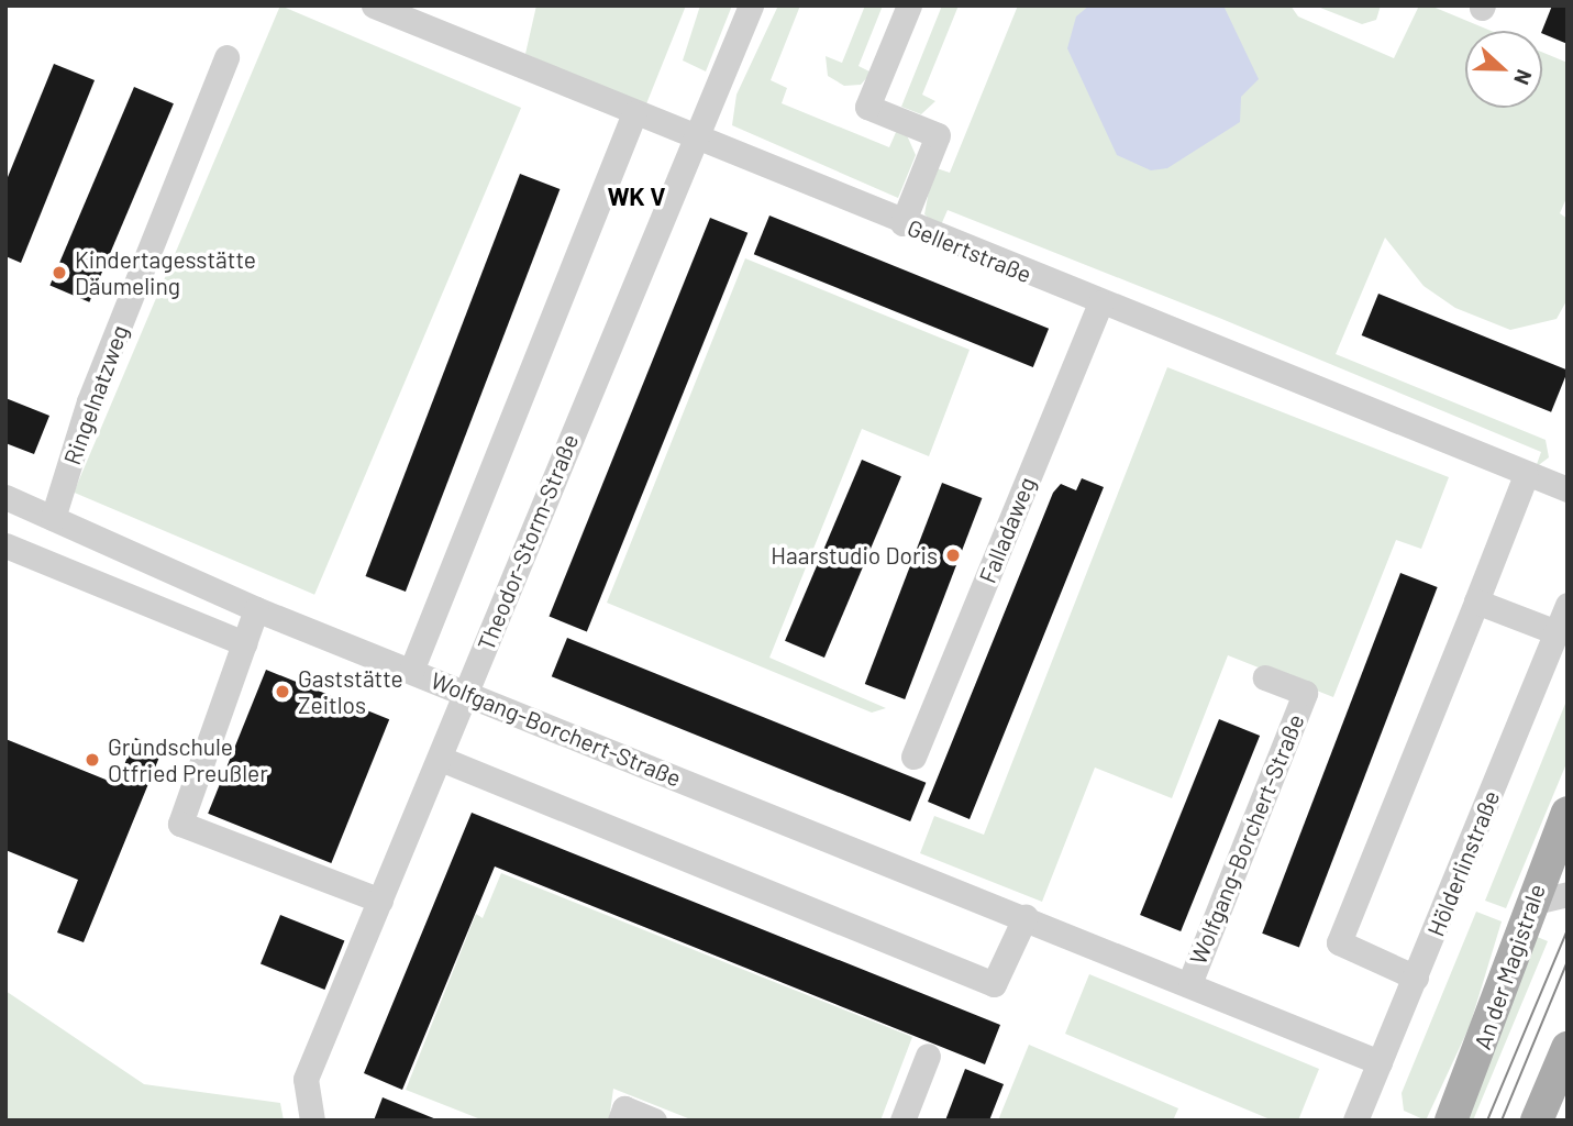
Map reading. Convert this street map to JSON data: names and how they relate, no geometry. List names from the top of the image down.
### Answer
{
  "streets": {
    "main road": ["An der Magistrale"],
    "street": [
      "Gellertstraße",
      "Ringelnatzweg",
      "Falladaweg",
      "Theodor-Storm-Straße",
      "Wolfgang-Borchert-Straße",
      "Hölderlinstraße"
    ]
  },
  "crossings": [
    ["Gellertstraße", "Falladaweg"],
    ["Gellertstraße", "Theodor-Storm-Straße"],
    ["Ringelnatzweg", "Wolfgang-Borchert-Straße"],
    ["Theodor-Storm-Straße", "Wolfgang-Borchert-Straße"],
    ["Wolfgang-Borchert-Straße", "Hölderlinstraße"]
  ],
  "districts": ["WK V"],
  "places": [
    "Kindertagesstätte Däumeling",
    "Haarstudio Doris",
    "Gaststätte Zeitlos",
    "Grundschule Otfried Preußler"
  ],
  "north": "right"
}
